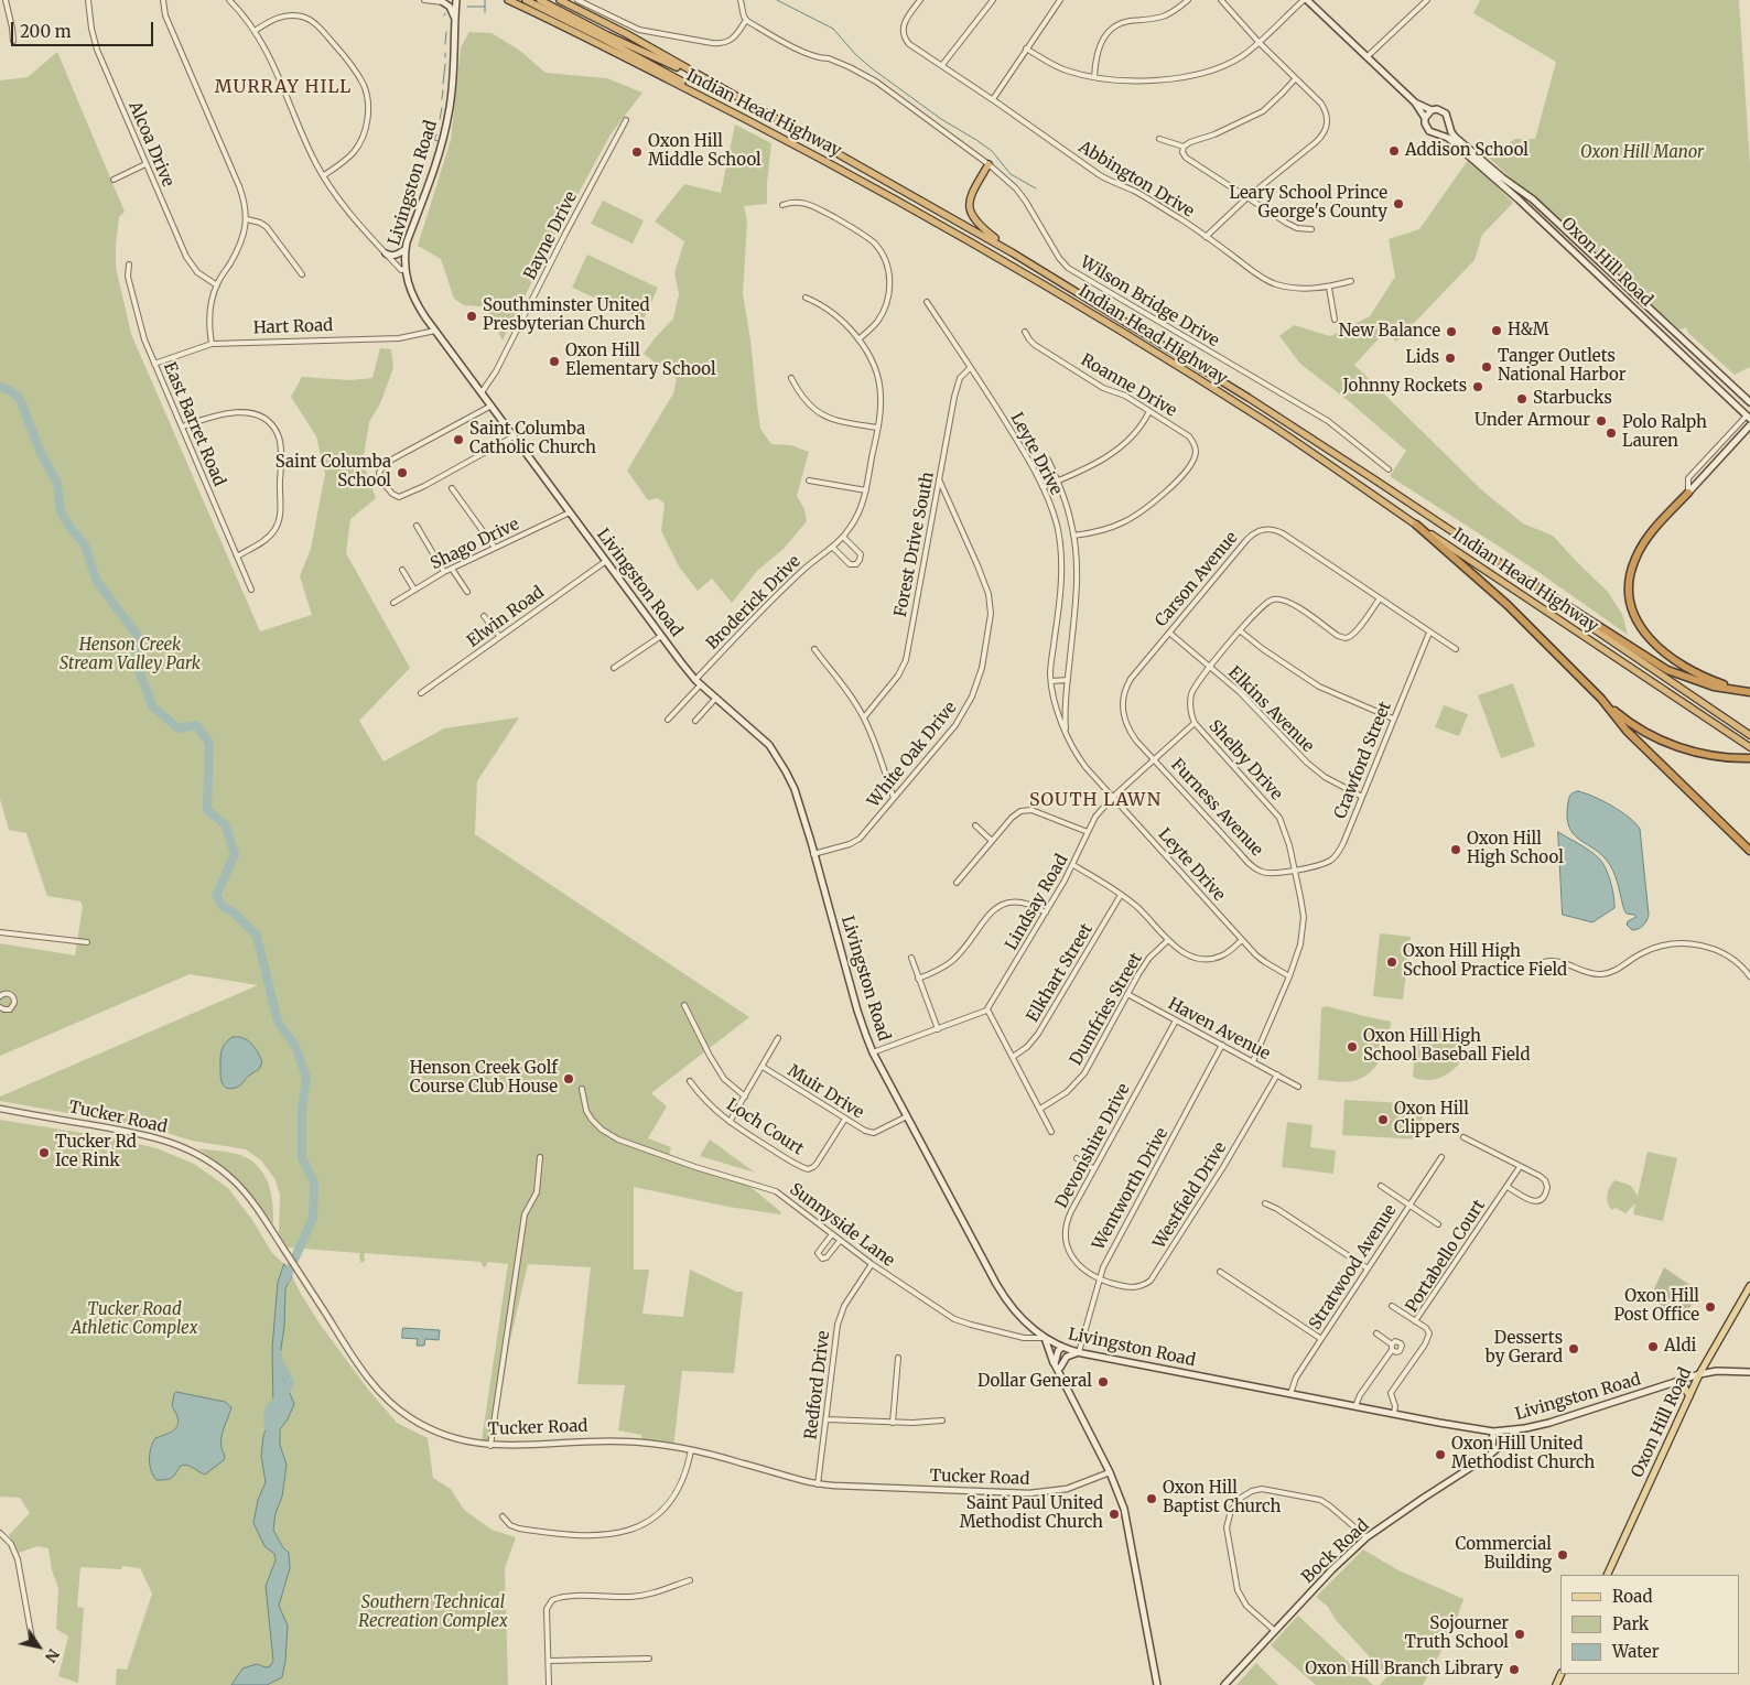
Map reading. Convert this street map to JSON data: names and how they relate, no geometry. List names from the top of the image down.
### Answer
{
  "streets": {
    "highway": ["Indian Head Highway"],
    "main road": ["Livingston Road", "Oxon Hill Road", "Bock Road"],
    "street": [
      "Alcoa Drive",
      "Abbington Drive",
      "Bayne Drive",
      "Wilson Bridge Drive",
      "Hart Road",
      "Roanne Drive",
      "East Barret Road",
      "Leyte Drive",
      "Shago Drive",
      "Forest Drive South",
      "Carson Avenue",
      "Broderick Drive",
      "Elwin Road",
      "Elkins Avenue",
      "White Oak Drive",
      "Shelby Drive",
      "Crawford Street",
      "Furness Avenue",
      "Lindsay Road",
      "Elkhart Street",
      "Dumfries Street",
      "Haven Avenue",
      "Muir Drive",
      "Tucker Road",
      "Loch Court",
      "Devonshire Drive",
      "Wentworth Drive",
      "Westfield Drive",
      "Sunnyside Lane",
      "Portabello Court",
      "Stratwood Avenue",
      "Redford Drive"
    ]
  },
  "crossings": [
    ["Livingston Road", "Bayne Drive"],
    ["Livingston Road", "Oxon Hill Road"],
    ["Livingston Road", "Hart Road"],
    ["Livingston Road", "Shago Drive"],
    ["Livingston Road", "Broderick Drive"],
    ["Livingston Road", "Elwin Road"],
    ["Livingston Road", "White Oak Drive"],
    ["Livingston Road", "Muir Drive"],
    ["Livingston Road", "Wentworth Drive"],
    ["Livingston Road", "Sunnyside Lane"],
    ["Livingston Road", "Portabello Court"],
    ["Livingston Road", "Stratwood Avenue"],
    ["Livingston Road", "Bock Road"],
    ["Hart Road", "East Barret Road"],
    ["Roanne Drive", "Leyte Drive"],
    ["Leyte Drive", "Forest Drive South"],
    ["Leyte Drive", "Shelby Drive"],
    ["Leyte Drive", "Lindsay Road"],
    ["Forest Drive South", "White Oak Drive"],
    ["Carson Avenue", "Elkins Avenue"],
    ["Carson Avenue", "Shelby Drive"],
    ["Carson Avenue", "Crawford Street"],
    ["Carson Avenue", "Furness Avenue"],
    ["Carson Avenue", "Lindsay Road"],
    ["Elkins Avenue", "Shelby Drive"],
    ["Elkins Avenue", "Crawford Street"],
    ["Shelby Drive", "Crawford Street"],
    ["Shelby Drive", "Furness Avenue"],
    ["Shelby Drive", "Lindsay Road"],
    ["Shelby Drive", "Haven Avenue"],
    ["Crawford Street", "Furness Avenue"],
    ["Furness Avenue", "Lindsay Road"],
    ["Dumfries Street", "Haven Avenue"],
    ["Haven Avenue", "Devonshire Drive"],
    ["Haven Avenue", "Wentworth Drive"],
    ["Haven Avenue", "Westfield Drive"],
    ["Muir Drive", "Loch Court"],
    ["Tucker Road", "Redford Drive"],
    ["Devonshire Drive", "Wentworth Drive"],
    ["Devonshire Drive", "Westfield Drive"],
    ["Wentworth Drive", "Westfield Drive"],
    ["Sunnyside Lane", "Redford Drive"]
  ],
  "districts": ["MURRAY HILL", "SOUTH LAWN"],
  "parks": [
    "Oxon Hill Manor",
    "Henson Creek Stream Valley Park",
    "Tucker Road Athletic Complex",
    "Southern Technical Recreation Complex"
  ],
  "places": [
    "Addison School",
    "Oxon Hill Middle School",
    "Leary School Prince George's County",
    "Southminster United Presbyterian Church",
    "H&M",
    "New Balance",
    "Lids",
    "Oxon Hill Elementary School",
    "Tanger Outlets National Harbor",
    "Johnny Rockets",
    "Starbucks",
    "Under Armour",
    "Polo Ralph Lauren",
    "Saint Columba Catholic Church",
    "Saint Columba School",
    "Oxon Hill High School",
    "Oxon Hill High School Practice Field",
    "Oxon Hill High School Baseball Field",
    "Henson Creek Golf Course Club House",
    "Oxon Hill Clippers",
    "Tucker Rd Ice Rink",
    "Oxon Hill Post Office",
    "Aldi",
    "Desserts by Gerard",
    "Dollar General",
    "Oxon Hill United Methodist Church",
    "Oxon Hill Baptist Church",
    "Saint Paul United Methodist Church",
    "Commercial Building",
    "Sojourner Truth School",
    "Oxon Hill Branch Library"
  ],
  "legend": ["Road", "Park", "Water"],
  "scale_bar": "200 m",
  "north": "bottom right"
}
